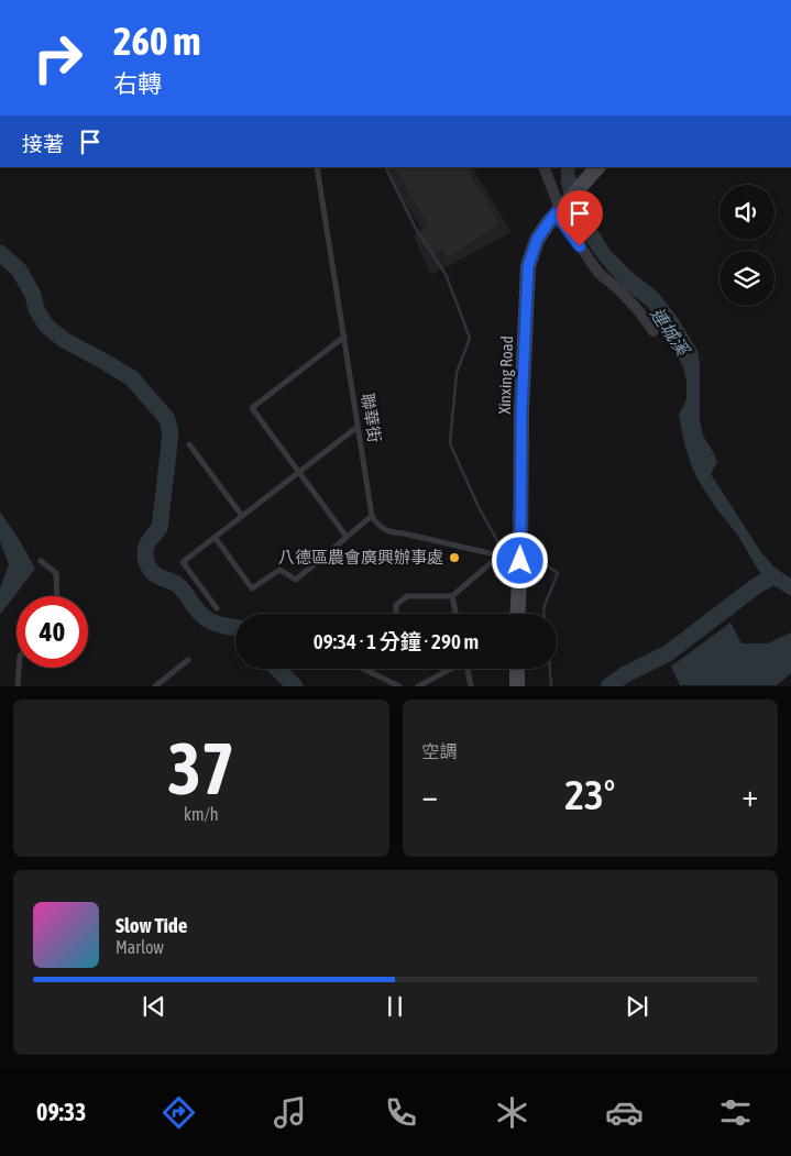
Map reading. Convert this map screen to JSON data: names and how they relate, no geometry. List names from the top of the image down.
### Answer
{
  "streets": {
    "street": ["Xinxing Road"],
    "lane": ["聯華街"]
  },
  "water": ["連城溪"],
  "places": ["八德區農會廣興辦事處"],
  "page": {
    "turn": ["260 m", "右轉"],
    "then": "接著",
    "limit": "40",
    "trip": "09:34 · 1 分鐘 · 290 m",
    "tile": [
      ["37", "km/h"],
      "空調"
    ],
    "heat": ["−", "23°", "+"],
    "song": ["Slow Tide", "Marlow"],
    "tabs": "09:33"
  }
}
